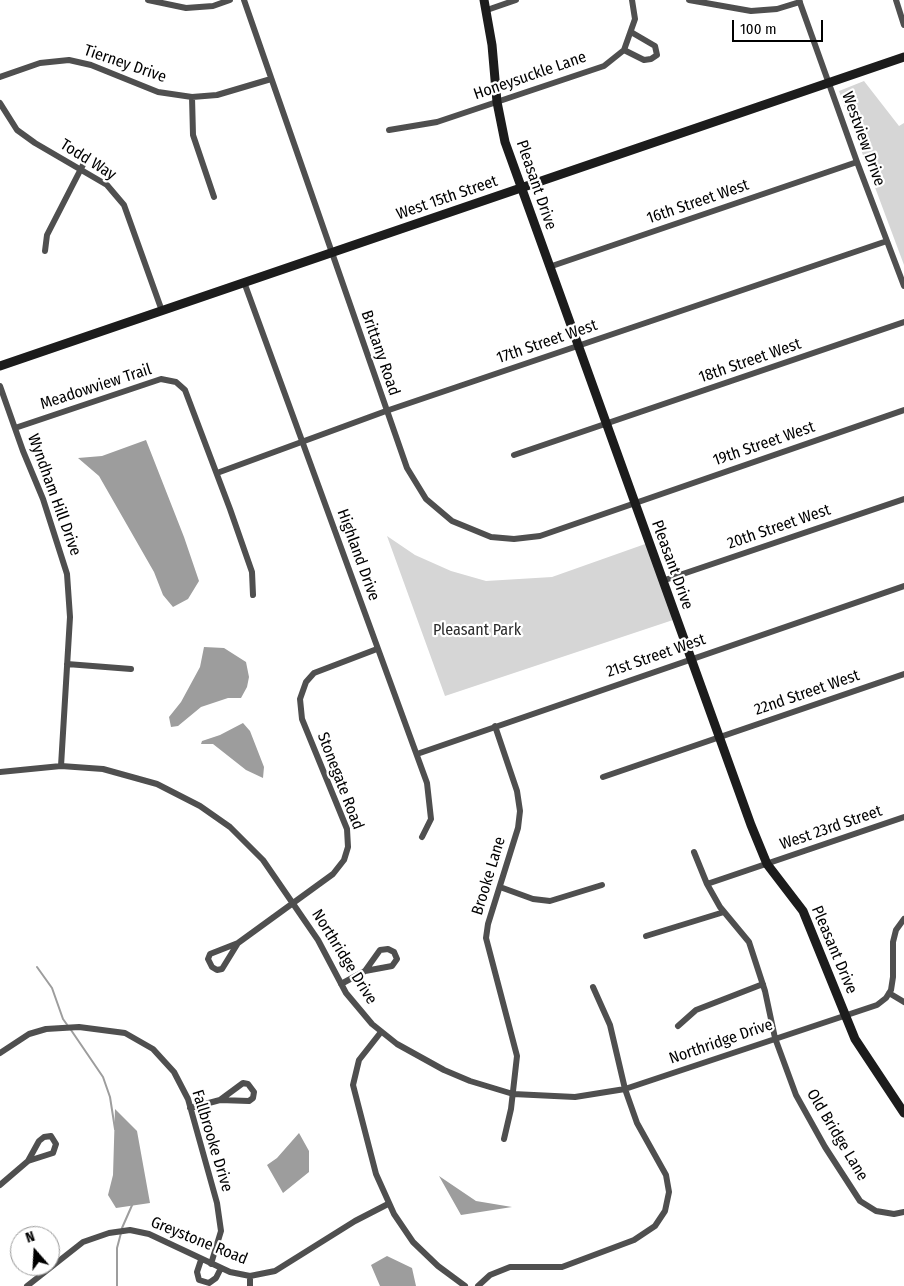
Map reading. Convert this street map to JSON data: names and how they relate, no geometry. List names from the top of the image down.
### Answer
{
  "streets": {
    "street": [
      "Tierney Drive",
      "Honeysuckle Lane",
      "Westview Drive",
      "Todd Way",
      "Pleasant Drive",
      "West 15th Street",
      "16th Street West",
      "17th Street West",
      "Brittany Road",
      "18th Street West",
      "Meadowview Trail",
      "19th Street West",
      "Wyndham Hill Drive",
      "20th Street West",
      "Highland Drive",
      "21st Street West",
      "22nd Street West",
      "Stonegate Road",
      "West 23rd Street",
      "Brooke Lane",
      "Northridge Drive",
      "Old Bridge Lane",
      "Fallbrooke Drive",
      "Greystone Road"
    ]
  },
  "crossings": [
    ["Tierney Drive", "Brittany Road"],
    ["Honeysuckle Lane", "Pleasant Drive"],
    ["Westview Drive", "West 15th Street"],
    ["Westview Drive", "16th Street West"],
    ["Westview Drive", "17th Street West"],
    ["Todd Way", "West 15th Street"],
    ["Pleasant Drive", "West 15th Street"],
    ["Pleasant Drive", "16th Street West"],
    ["Pleasant Drive", "17th Street West"],
    ["Pleasant Drive", "Brittany Road"],
    ["Pleasant Drive", "18th Street West"],
    ["Pleasant Drive", "19th Street West"],
    ["Pleasant Drive", "20th Street West"],
    ["Pleasant Drive", "21st Street West"],
    ["Pleasant Drive", "22nd Street West"],
    ["Pleasant Drive", "West 23rd Street"],
    ["Pleasant Drive", "Northridge Drive"],
    ["West 15th Street", "Brittany Road"],
    ["West 15th Street", "Highland Drive"],
    ["17th Street West", "Brittany Road"],
    ["17th Street West", "Meadowview Trail"],
    ["17th Street West", "Highland Drive"],
    ["Brittany Road", "19th Street West"],
    ["Meadowview Trail", "Wyndham Hill Drive"],
    ["Wyndham Hill Drive", "Northridge Drive"],
    ["Highland Drive", "21st Street West"],
    ["Highland Drive", "Stonegate Road"],
    ["21st Street West", "Brooke Lane"],
    ["Stonegate Road", "Northridge Drive"],
    ["West 23rd Street", "Old Bridge Lane"],
    ["Brooke Lane", "Northridge Drive"],
    ["Northridge Drive", "Old Bridge Lane"],
    ["Fallbrooke Drive", "Greystone Road"]
  ],
  "parks": ["Pleasant Park"],
  "scale_bar": "100 m",
  "north": "top"
}
